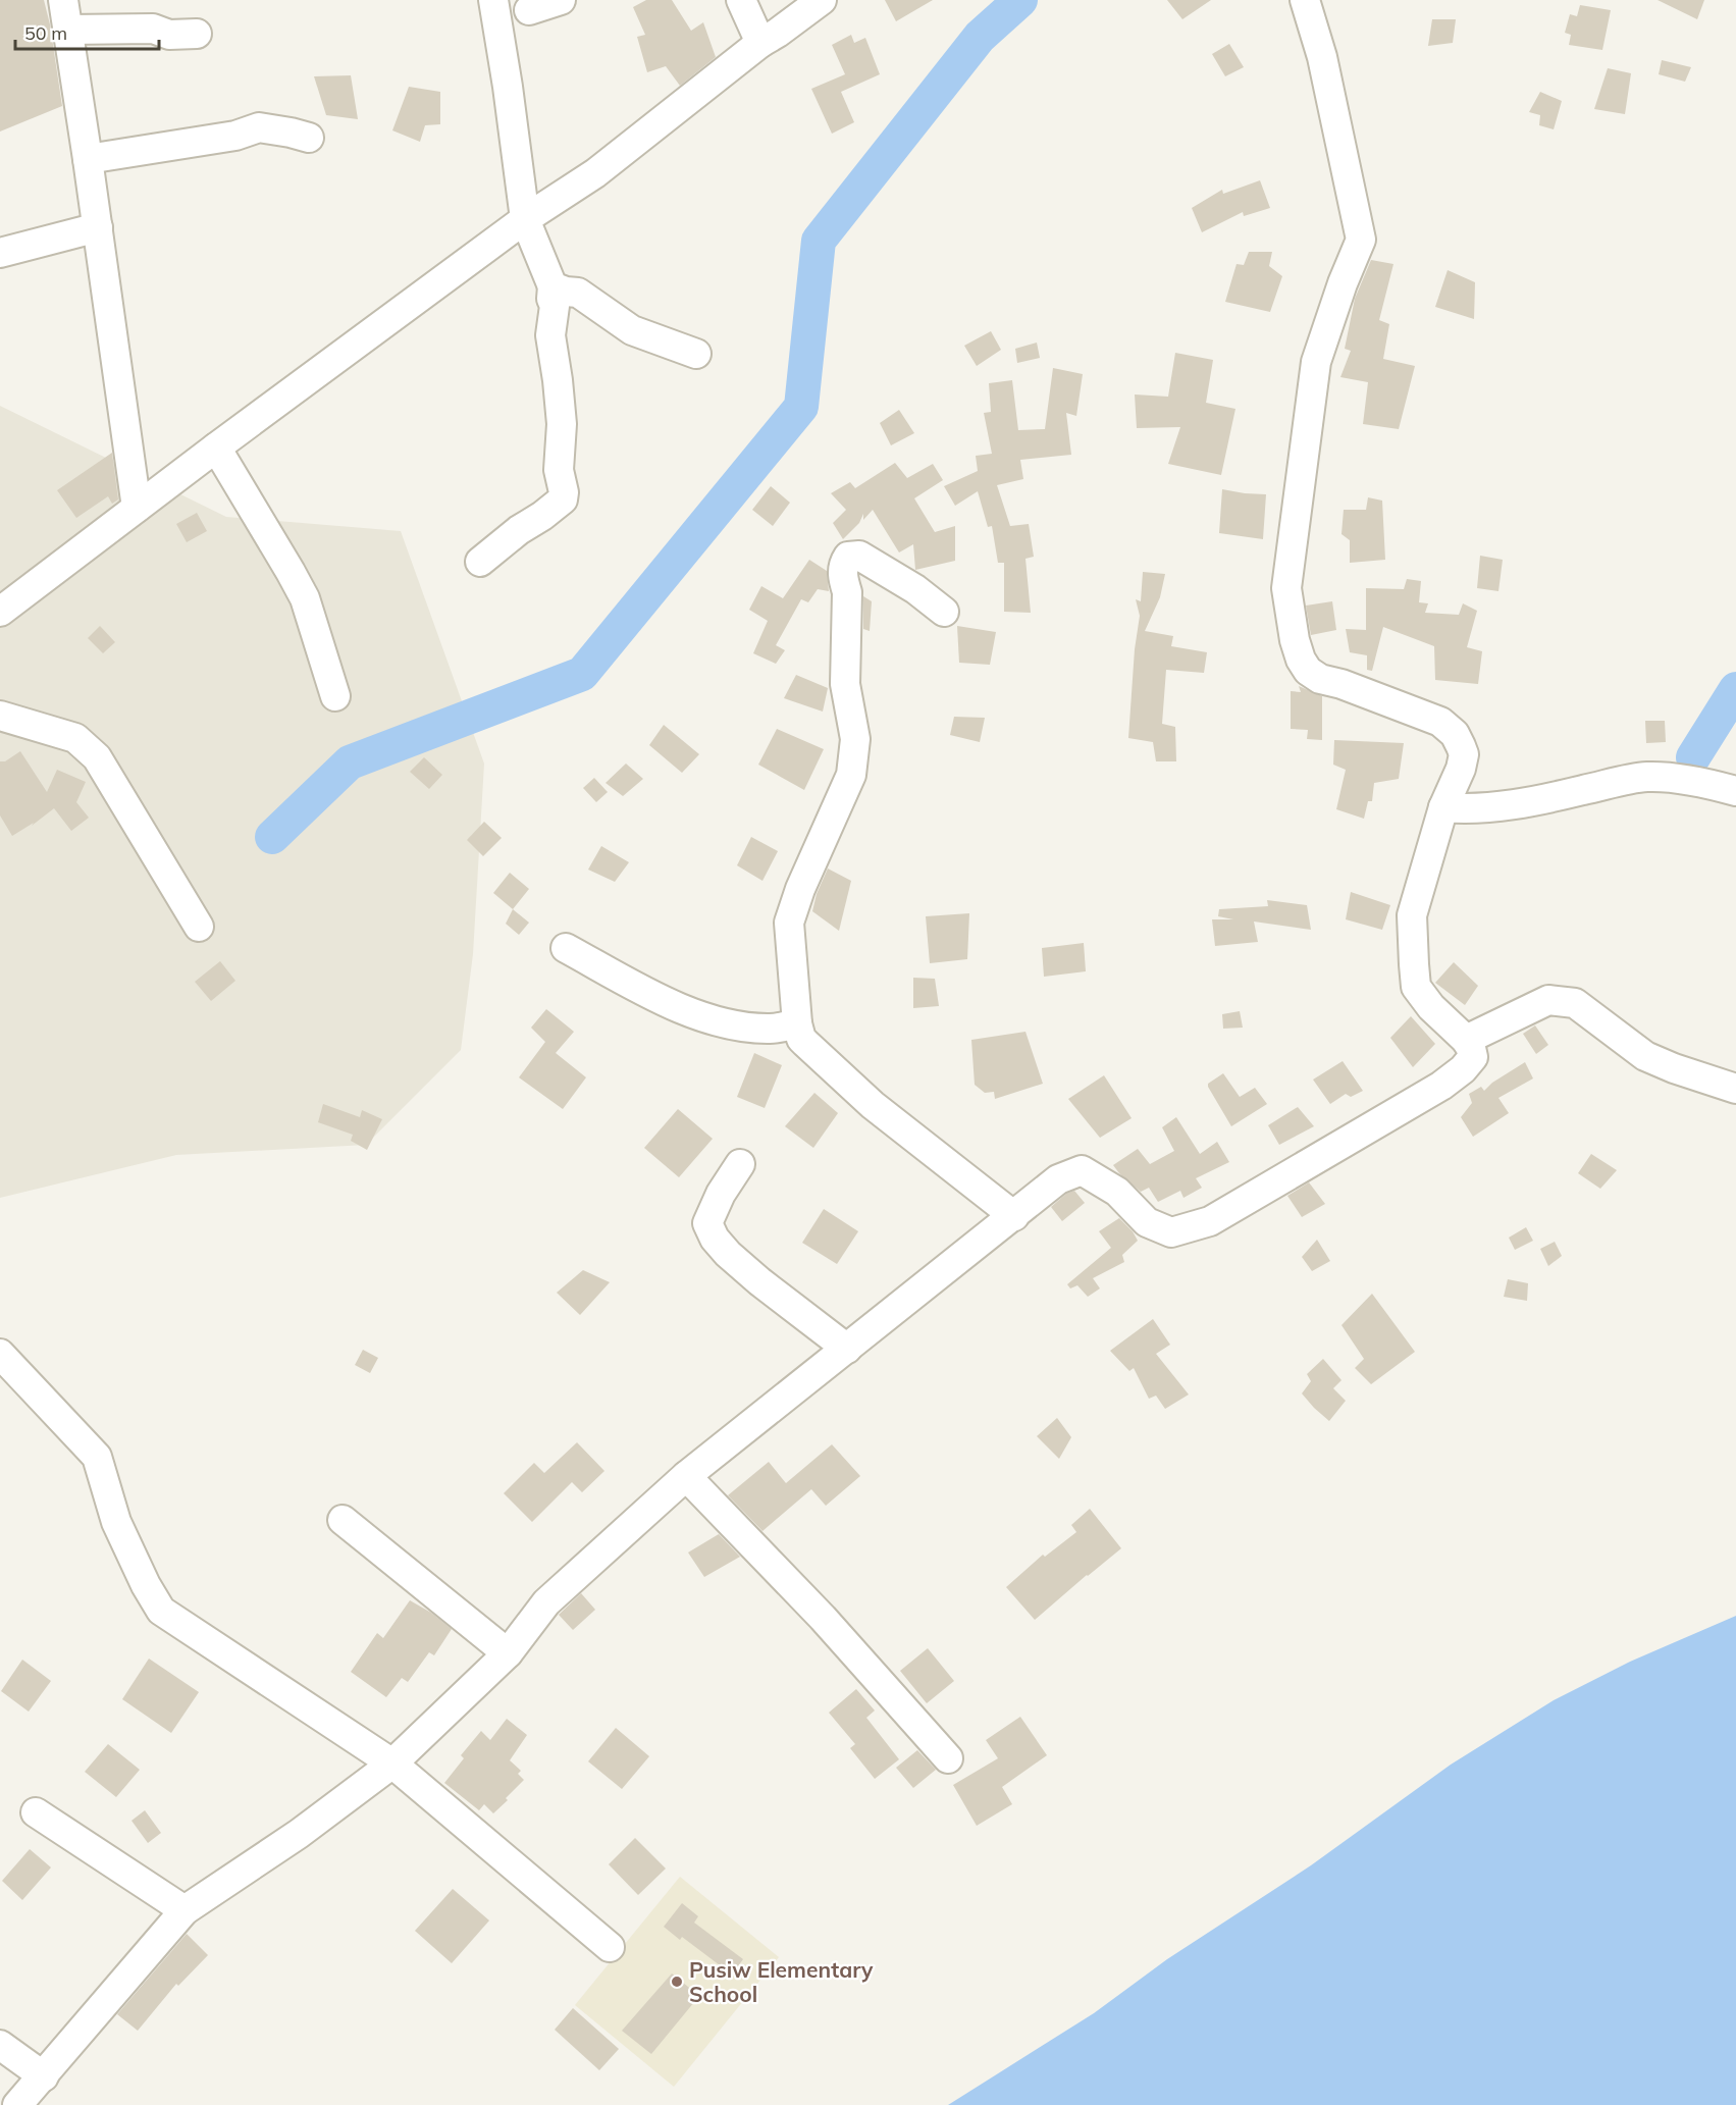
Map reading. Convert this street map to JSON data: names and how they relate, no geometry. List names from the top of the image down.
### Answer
{
  "places": ["Pusiw Elementary School"],
  "scale_bar": "50 m"
}
